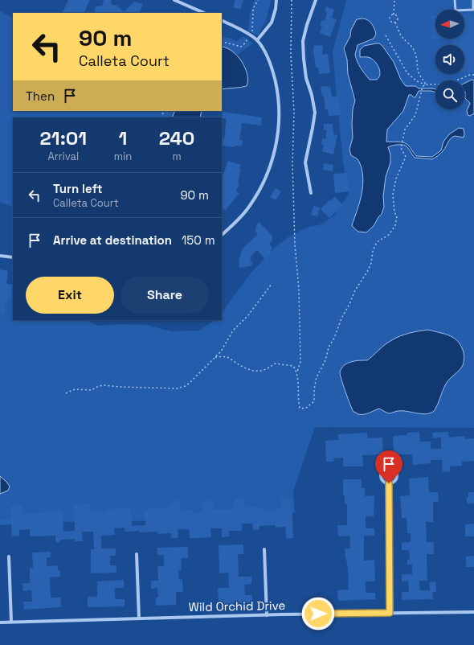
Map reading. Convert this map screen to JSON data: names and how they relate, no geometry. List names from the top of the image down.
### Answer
{
  "streets": {
    "street": ["Wild Orchid Drive"]
  },
  "north": "left",
  "page": {
    "turn": ["90 m", "Calleta Court"],
    "then": "Then",
    "eta": [
      "21:01",
      "Arrival",
      "1",
      "min",
      "240",
      "m"
    ],
    "list": [
      {
        "name": "Turn left",
        "note": "Calleta Court",
        "value": "90 m"
      },
      {
        "name": "Arrive at destination",
        "value": "150 m"
      }
    ],
    "buttons": ["Exit", "Share"]
  }
}
